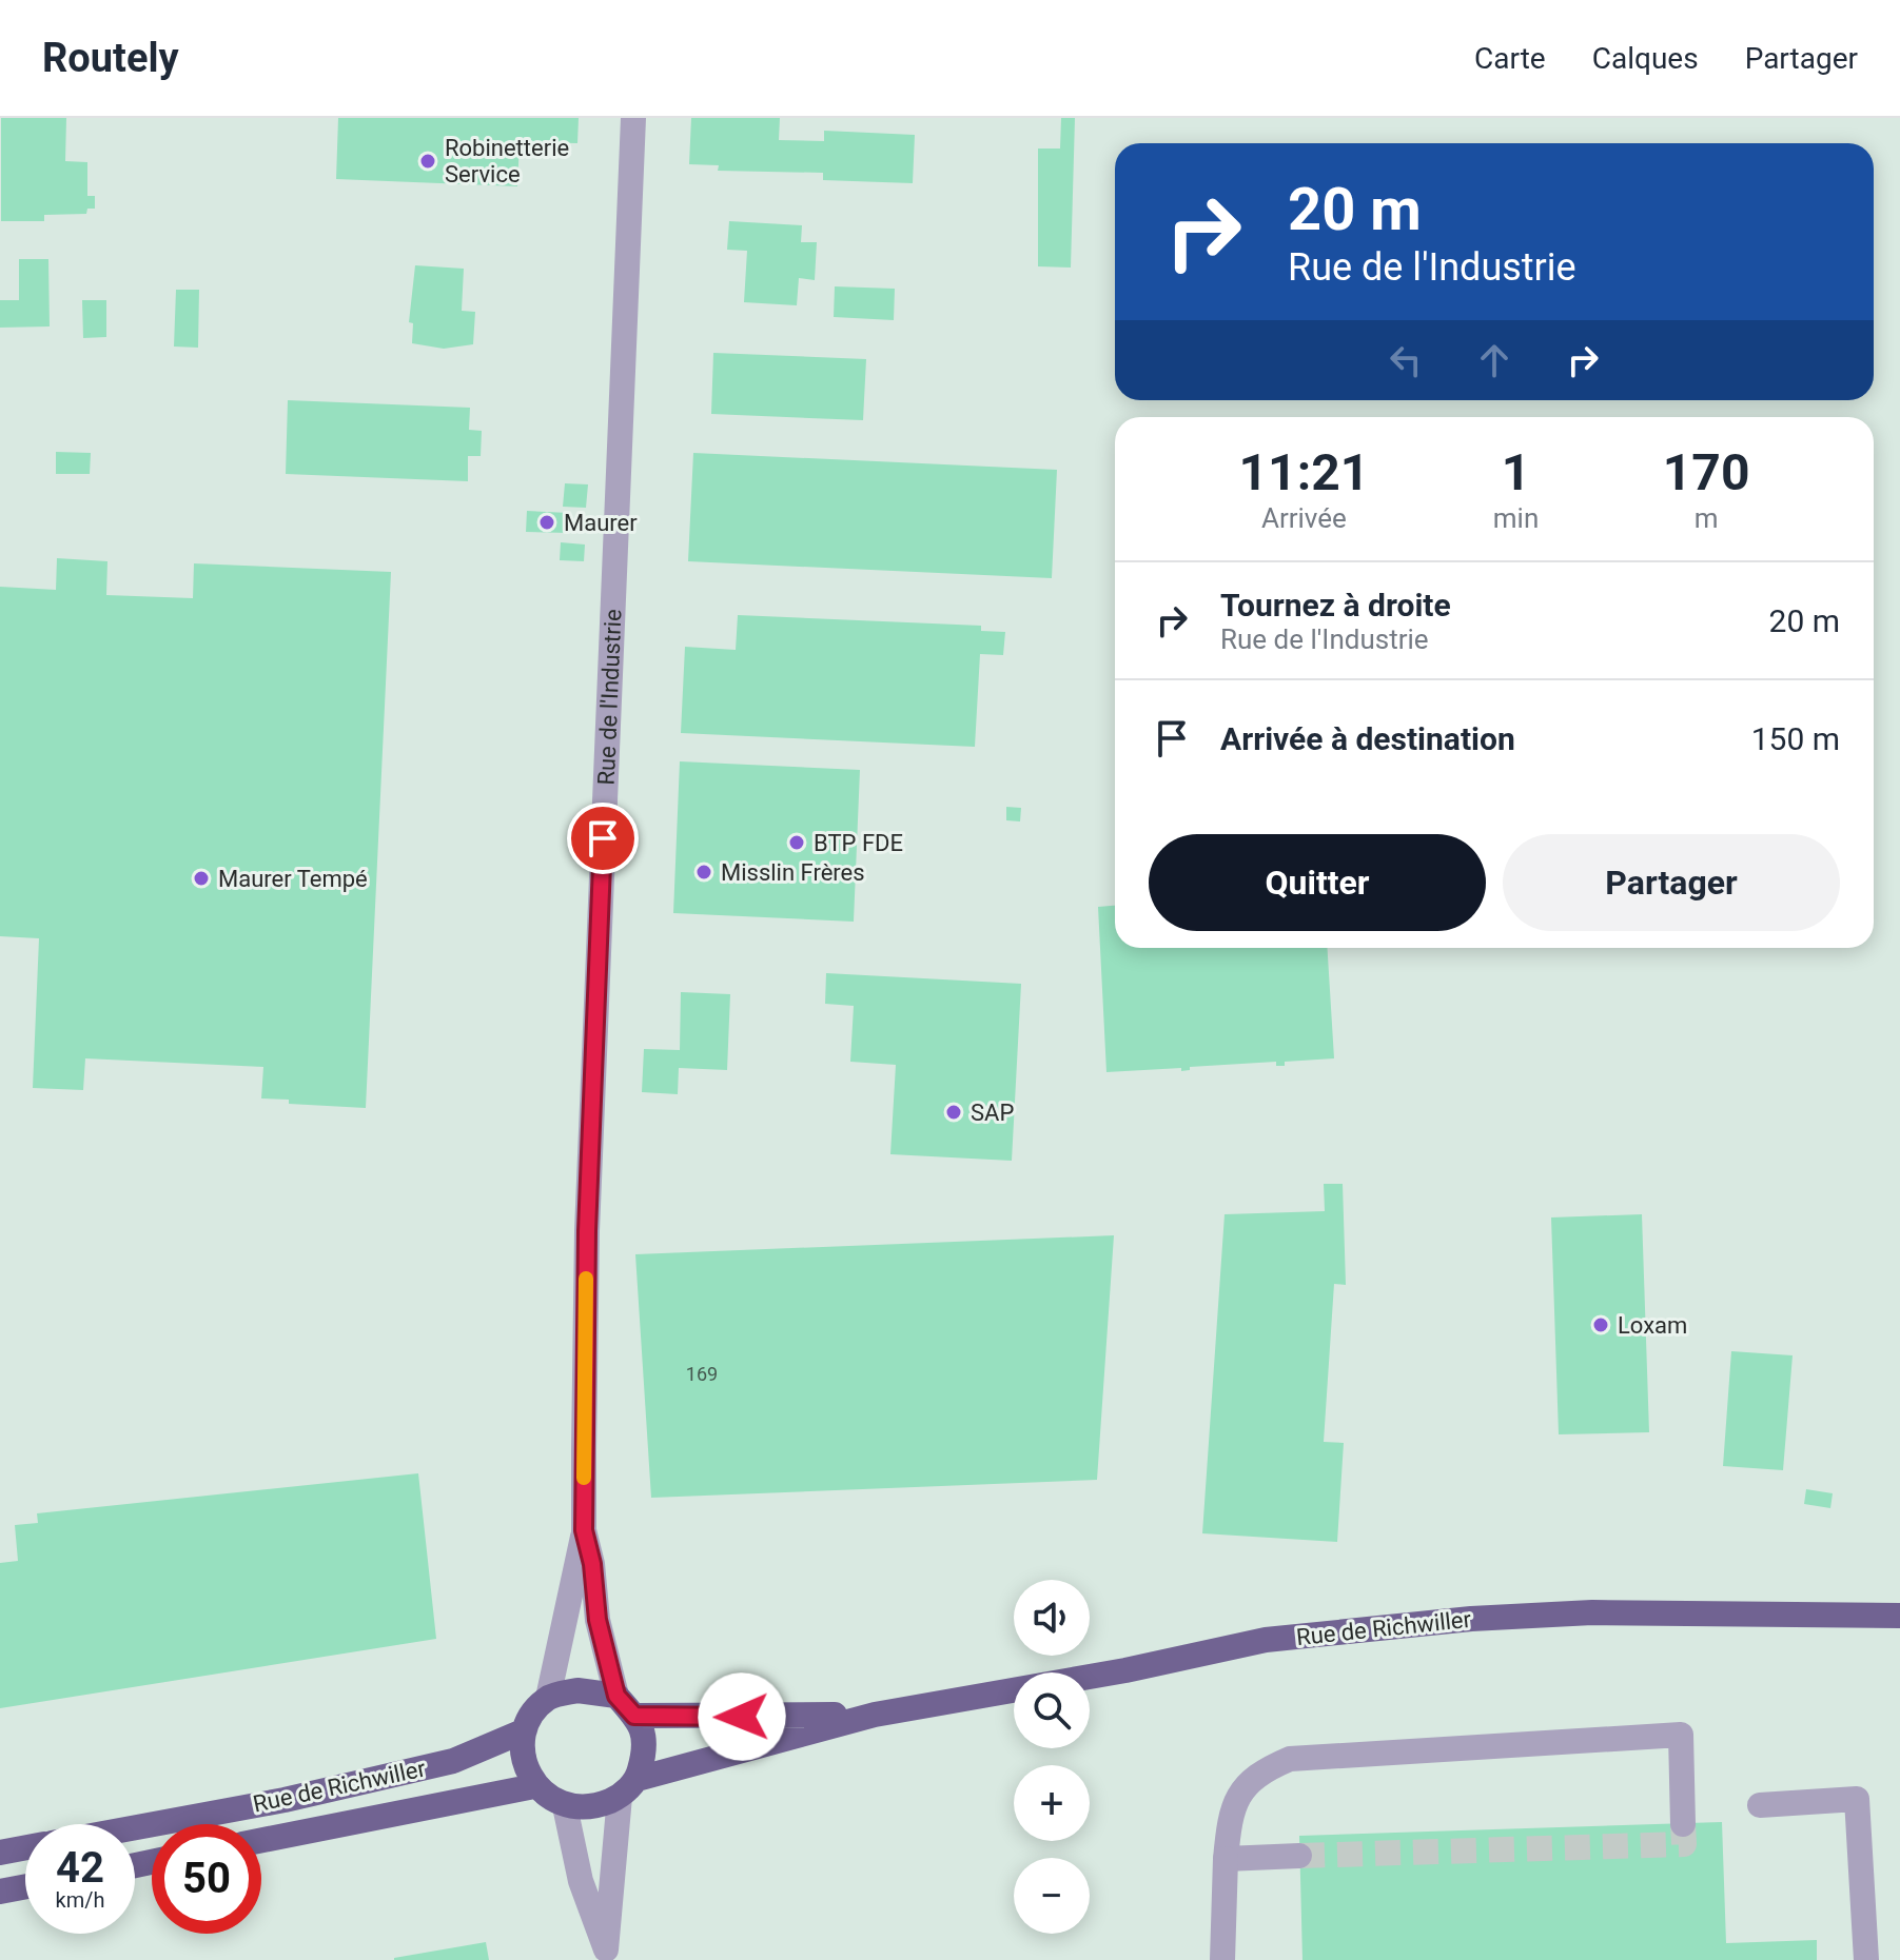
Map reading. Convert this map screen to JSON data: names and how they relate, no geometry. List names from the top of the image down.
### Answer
{
  "streets": {
    "main road": ["Rue de Richwiller"],
    "street": ["Rue de l'Industrie"]
  },
  "crossings": [
    ["Rue de l'Industrie", "Rue de Richwiller"]
  ],
  "places": [
    "Robinetterie Service",
    "Maurer",
    "BTP FDE",
    "Misslin Frères",
    "Maurer Tempé",
    "SAP",
    "Loxam"
  ],
  "house_numbers": ["169"],
  "page": {
    "header": "Routely",
    "nav": ["Carte", "Calques", "Partager"],
    "turn": ["20 m", "Rue de l'Industrie"],
    "eta": [
      "11:21",
      "Arrivée",
      "1",
      "min",
      "170",
      "m"
    ],
    "list": [
      {
        "name": "Tournez à droite",
        "note": "Rue de l'Industrie",
        "value": "20 m"
      },
      {
        "name": "Arrivée à destination",
        "value": "150 m"
      }
    ],
    "buttons": ["Quitter", "Partager"],
    "map_buttons": ["+", "−"],
    "speed": "42 km/h",
    "limit": "50"
  }
}
